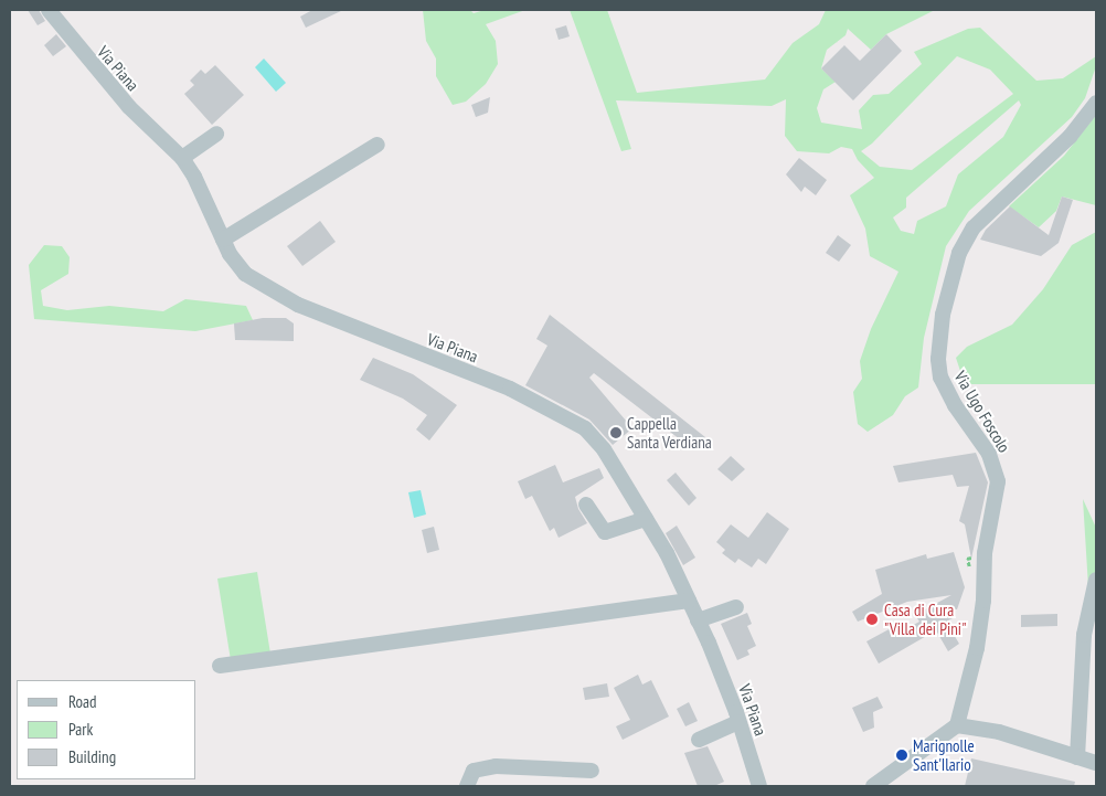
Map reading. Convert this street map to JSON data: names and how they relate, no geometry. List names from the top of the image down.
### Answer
{
  "streets": {
    "street": ["Via Piana", "Via Ugo Foscolo"]
  },
  "places": ["Cappella Santa Verdiana", "Casa di Cura \"Villa dei Pini\"", "Marignolle Sant'Ilario"],
  "legend": ["Road", "Park", "Building"]
}
